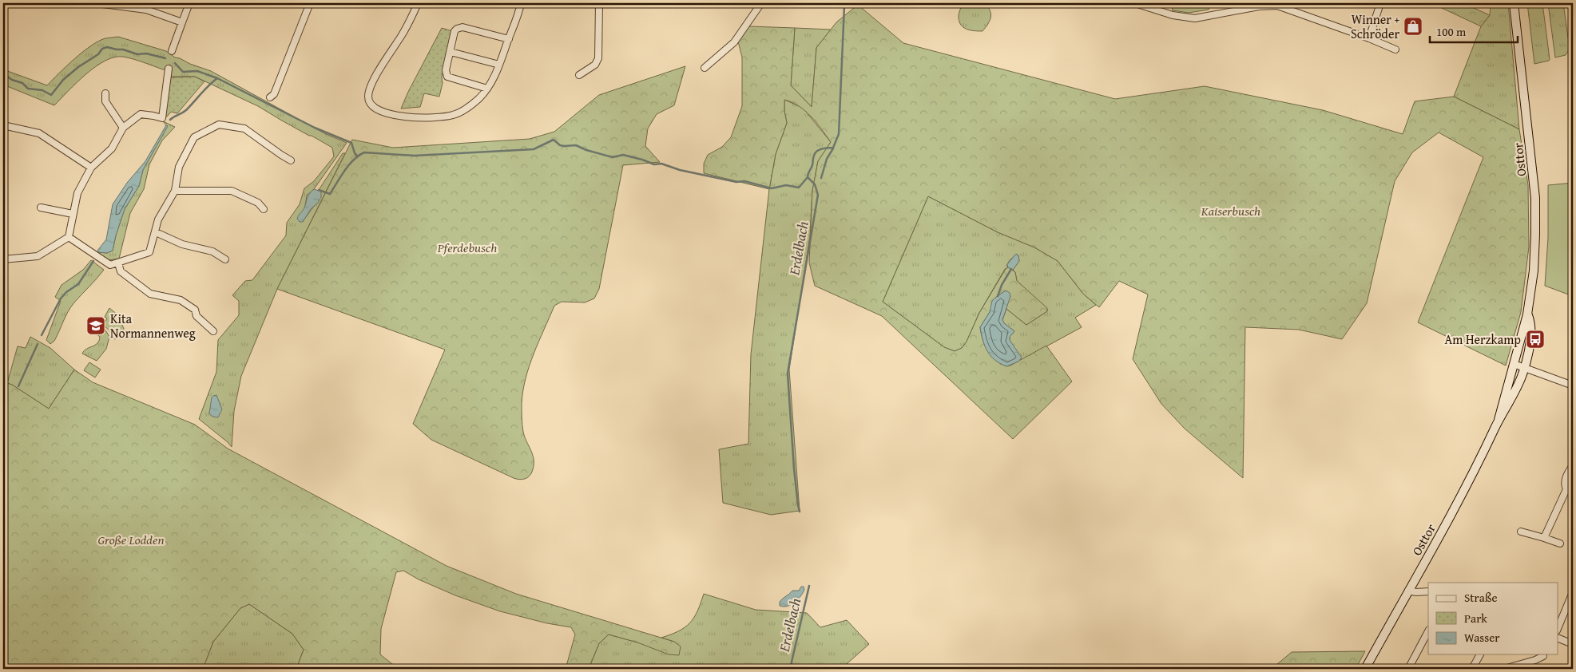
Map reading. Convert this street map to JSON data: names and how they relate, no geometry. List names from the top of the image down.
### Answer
{
  "streets": {
    "main road": ["Osttor"]
  },
  "water": ["Erdelbach"],
  "parks": ["Kaiserbusch", "Pferdebusch", "Große Lodden"],
  "places": {
    "shop": ["Winner + Schröder"],
    "school or university": ["Kita Normannenweg"],
    "bus stop": ["Am Herzkamp"]
  },
  "legend": ["Straße", "Park", "Wasser"],
  "scale_bar": "100 m"
}
